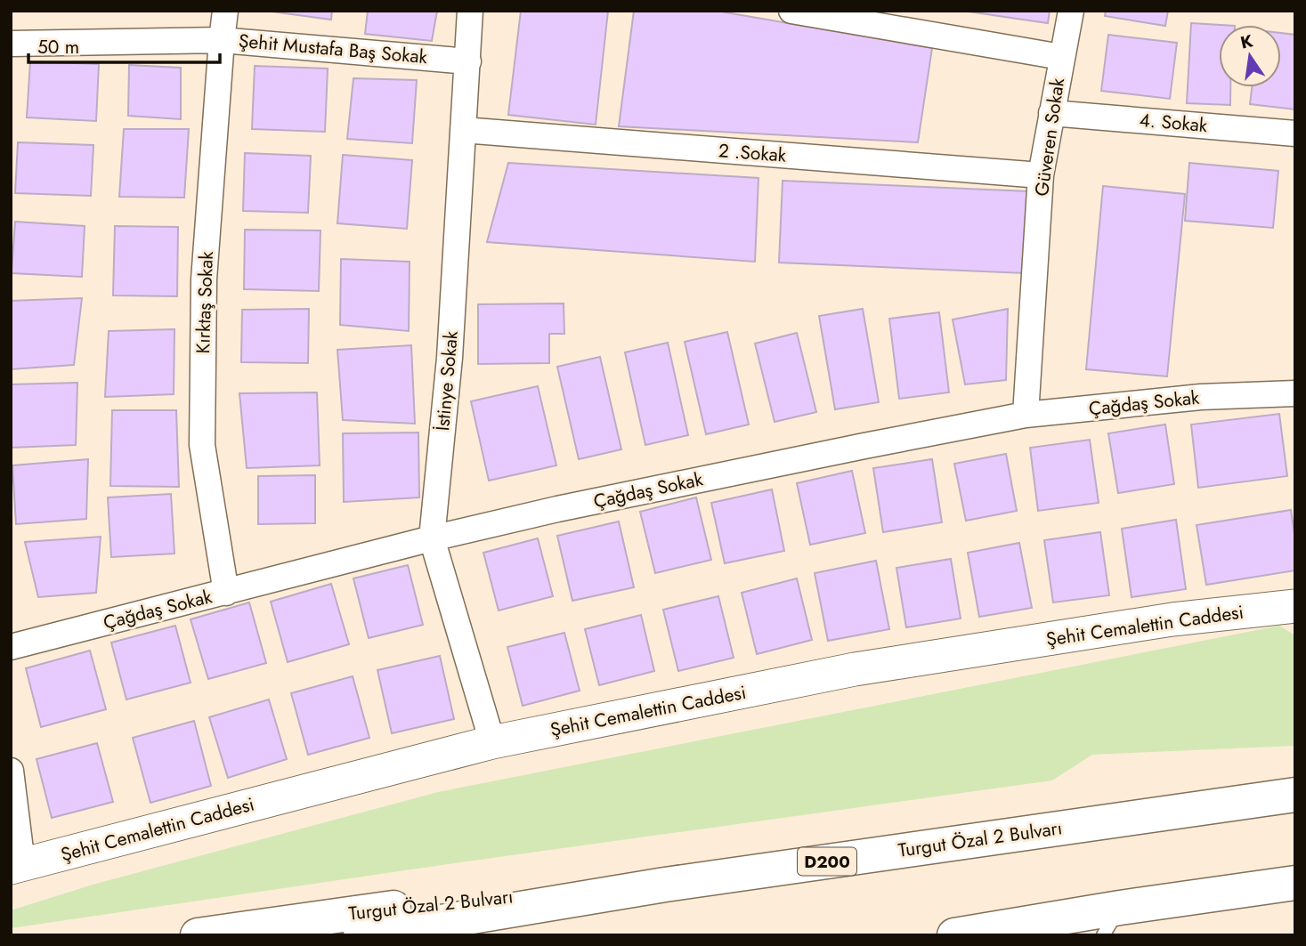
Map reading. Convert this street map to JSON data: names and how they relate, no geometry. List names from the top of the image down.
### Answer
{
  "streets": {
    "highway": ["Turgut Özal 2 Bulvarı", "D200"],
    "street": [
      "Şehit Mustafa Baş Sokak",
      "4. Sokak",
      "Güveren Sokak",
      "2 .Sokak",
      "Kırktaş Sokak",
      "İstinye Sokak",
      "Çağdaş Sokak",
      "Şehit Cemalettin Caddesi"
    ]
  },
  "crossings": [
    ["Şehit Mustafa Baş Sokak", "Kırktaş Sokak"],
    ["Şehit Mustafa Baş Sokak", "İstinye Sokak"],
    ["4. Sokak", "Güveren Sokak"],
    ["Güveren Sokak", "2 .Sokak"],
    ["Güveren Sokak", "Çağdaş Sokak"],
    ["2 .Sokak", "İstinye Sokak"],
    ["Kırktaş Sokak", "Çağdaş Sokak"],
    ["İstinye Sokak", "Çağdaş Sokak"],
    ["İstinye Sokak", "Şehit Cemalettin Caddesi"]
  ],
  "scale_bar": "50 m",
  "north": "top"
}
